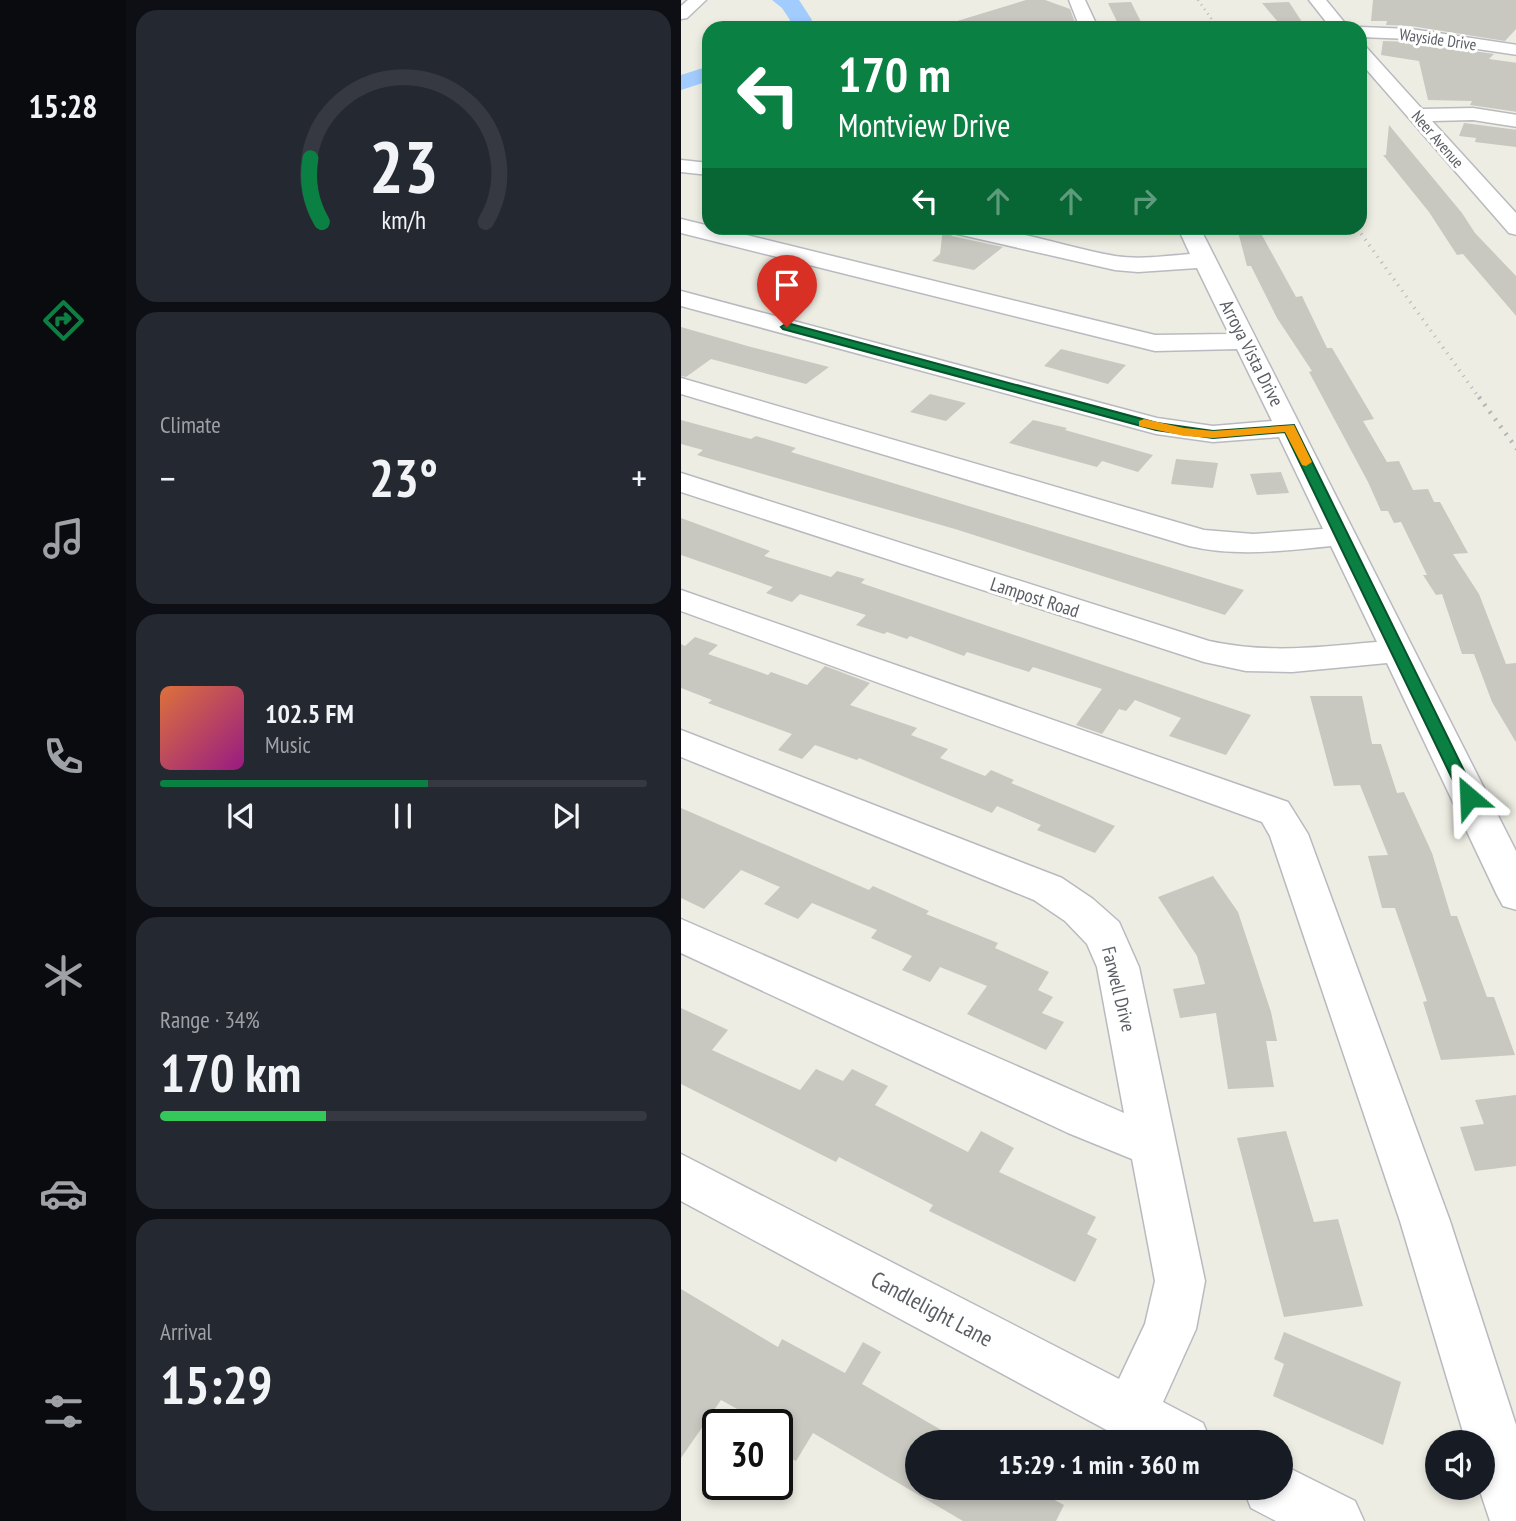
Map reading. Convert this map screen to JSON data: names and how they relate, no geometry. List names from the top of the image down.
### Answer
{
  "streets": {
    "street": [
      "Wayside Drive",
      "Neer Avenue",
      "Arroya Vista Drive",
      "Lampost Road",
      "Farwell Drive",
      "Candlelight Lane"
    ]
  },
  "crossings": [
    ["Arroya Vista Drive", "Lampost Road"],
    ["Farwell Drive", "Candlelight Lane"]
  ],
  "page": {
    "tabs": "15:28",
    "turn": ["170 m", "Montview Drive"],
    "tile": [
      "Climate",
      ["Range · 34%", "170 km"],
      ["Arrival", "15:29"]
    ],
    "heat": ["−", "23°", "+"],
    "song": ["102.5 FM", "Music"],
    "limit": "30",
    "trip": "15:29 · 1 min · 360 m",
    "gauge": ["23", "km/h"]
  }
}
